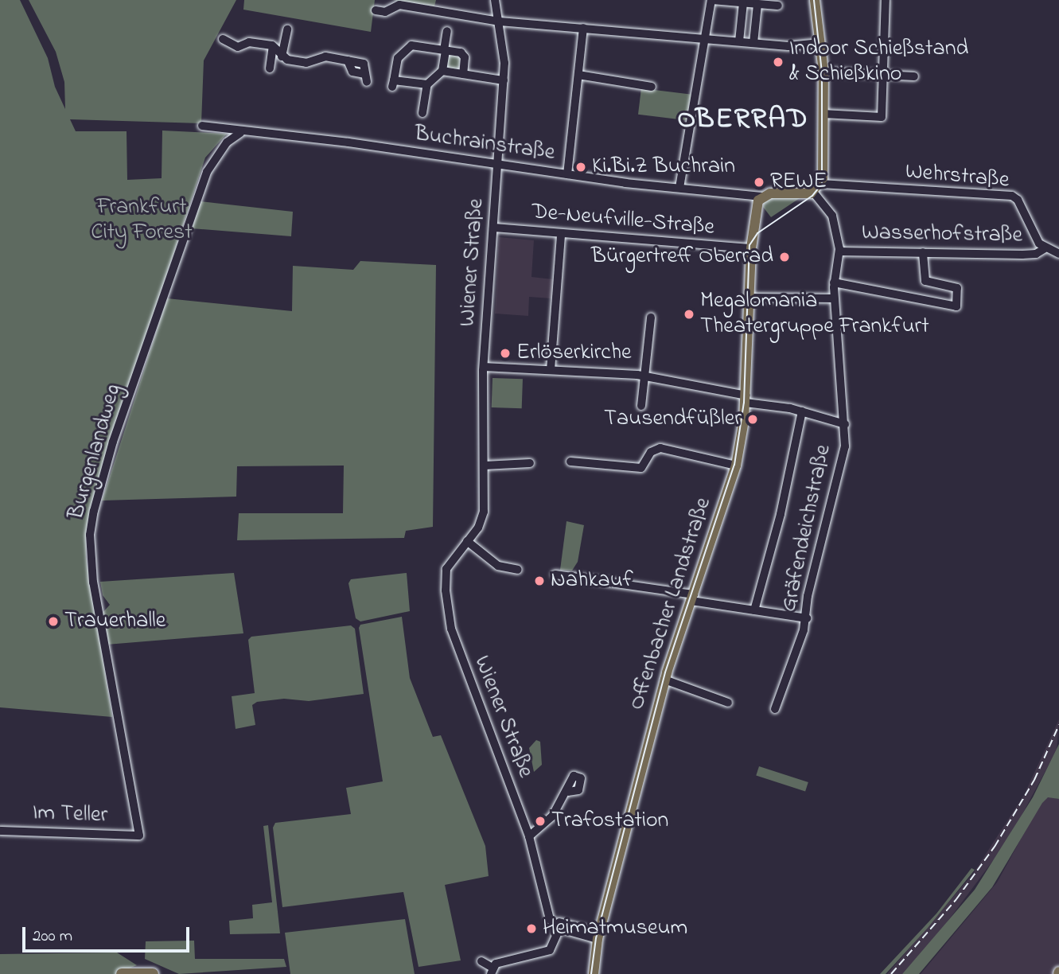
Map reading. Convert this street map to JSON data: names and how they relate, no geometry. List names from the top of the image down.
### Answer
{
  "streets": {
    "main road": ["Offenbacher Landstraße"],
    "street": [
      "Buchrainstraße",
      "Wehrstraße",
      "De-Neufville-Straße",
      "Wasserhofstraße",
      "Wiener Straße",
      "Burgenlandweg",
      "Gräfendeichstraße",
      "Im Teller"
    ]
  },
  "crossings": [
    ["Buchrainstraße", "Wiener Straße"],
    ["Buchrainstraße", "Burgenlandweg"],
    ["Buchrainstraße", "Offenbacher Landstraße"],
    ["Wehrstraße", "Wasserhofstraße"],
    ["De-Neufville-Straße", "Wiener Straße"],
    ["De-Neufville-Straße", "Offenbacher Landstraße"],
    ["Wasserhofstraße", "Gräfendeichstraße"],
    ["Wiener Straße", "Offenbacher Landstraße"],
    ["Burgenlandweg", "Im Teller"]
  ],
  "districts": ["OBERRAD"],
  "parks": ["Frankfurt City Forest"],
  "places": [
    "Indoor Schießstand & Schießkino",
    "Ki.Bi.Z Buchrain",
    "REWE",
    "Bürgertreff Oberrad",
    "Megalomania Theatergruppe Frankfurt",
    "Erlöserkirche",
    "Tausendfüßler",
    "Nahkauf",
    "Trauerhalle",
    "Trafostation",
    "Heimatmuseum"
  ],
  "scale_bar": "200 m"
}
